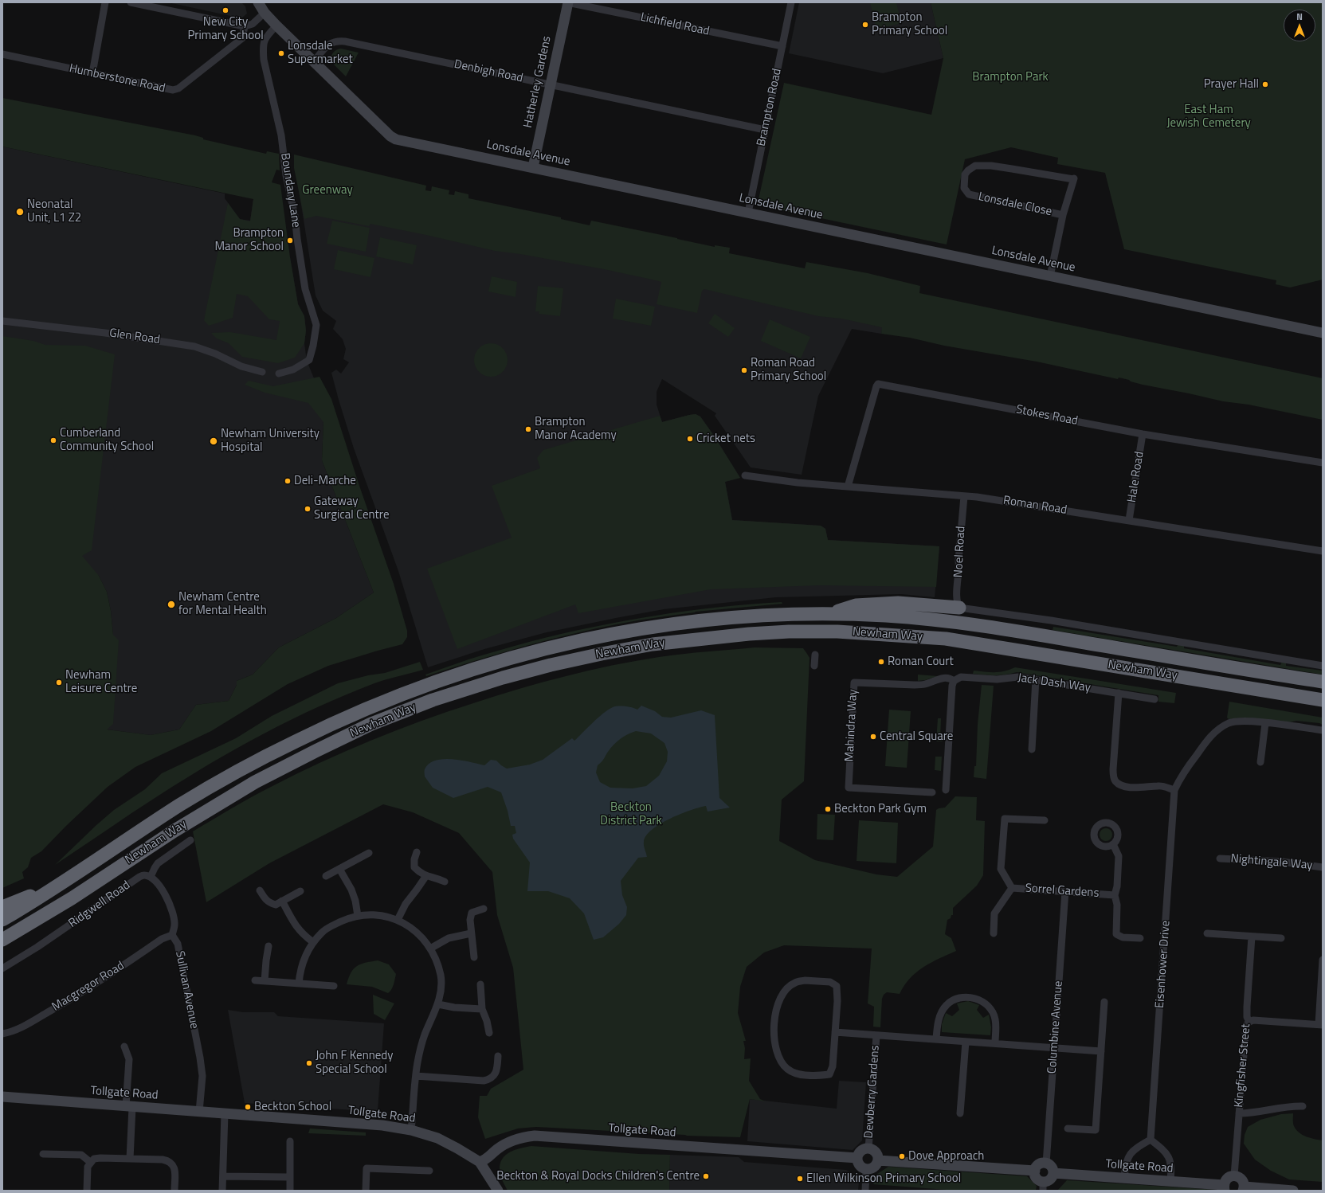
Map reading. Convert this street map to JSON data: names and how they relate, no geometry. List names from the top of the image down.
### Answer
{
  "streets": {
    "highway": ["Newham Way"],
    "street": [
      "Lichfield Road",
      "Denbigh Road",
      "Humberstone Road",
      "Hatherley Gardens",
      "Brampton Road",
      "Lonsdale Avenue",
      "Boundary Lane",
      "Lonsdale Close",
      "Glen Road",
      "Stokes Road",
      "Hale Road",
      "Roman Road",
      "Noel Road",
      "Jack Dash Way",
      "Mahindra Way",
      "Nightingale Way",
      "Sorrel Gardens",
      "Ridgwell Road",
      "Eisenhower Drive",
      "Macgregor Road",
      "Sullivan Avenue",
      "Columbine Avenue",
      "Kingfisher Street",
      "Dewberry Gardens",
      "Tollgate Road"
    ]
  },
  "crossings": [
    ["Lichfield Road", "Hatherley Gardens"],
    ["Lichfield Road", "Brampton Road"],
    ["Denbigh Road", "Hatherley Gardens"],
    ["Denbigh Road", "Brampton Road"],
    ["Denbigh Road", "Lonsdale Avenue"],
    ["Hatherley Gardens", "Lonsdale Avenue"],
    ["Brampton Road", "Lonsdale Avenue"],
    ["Lonsdale Avenue", "Boundary Lane"],
    ["Lonsdale Avenue", "Lonsdale Close"],
    ["Stokes Road", "Hale Road"],
    ["Stokes Road", "Roman Road"],
    ["Hale Road", "Roman Road"],
    ["Roman Road", "Noel Road"],
    ["Jack Dash Way", "Mahindra Way"],
    ["Sorrel Gardens", "Columbine Avenue"],
    ["Ridgwell Road", "Sullivan Avenue"],
    ["Macgregor Road", "Sullivan Avenue"],
    ["Sullivan Avenue", "Tollgate Road"],
    ["Columbine Avenue", "Tollgate Road"],
    ["Kingfisher Street", "Tollgate Road"],
    ["Dewberry Gardens", "Tollgate Road"]
  ],
  "parks": [
    "Brampton Park",
    "East Ham Jewish Cemetery",
    "Greenway",
    "Beckton District Park"
  ],
  "places": [
    "New City Primary School",
    "Brampton Primary School",
    "Lonsdale Supermarket",
    "Prayer Hall",
    "Neonatal Unit, L1 Z2",
    "Brampton Manor School",
    "Roman Road Primary School",
    "Brampton Manor Academy",
    "Cricket nets",
    "Cumberland Community School",
    "Newham University Hospital",
    "Deli-Marche",
    "Gateway Surgical Centre",
    "Newham Centre for Mental Health",
    "Roman Court",
    "Newham Leisure Centre",
    "Central Square",
    "Beckton Park Gym",
    "John F Kennedy Special School",
    "Beckton School",
    "Dove Approach",
    "Beckton & Royal Docks Children's Centre",
    "Ellen Wilkinson Primary School"
  ],
  "north": "top"
}
